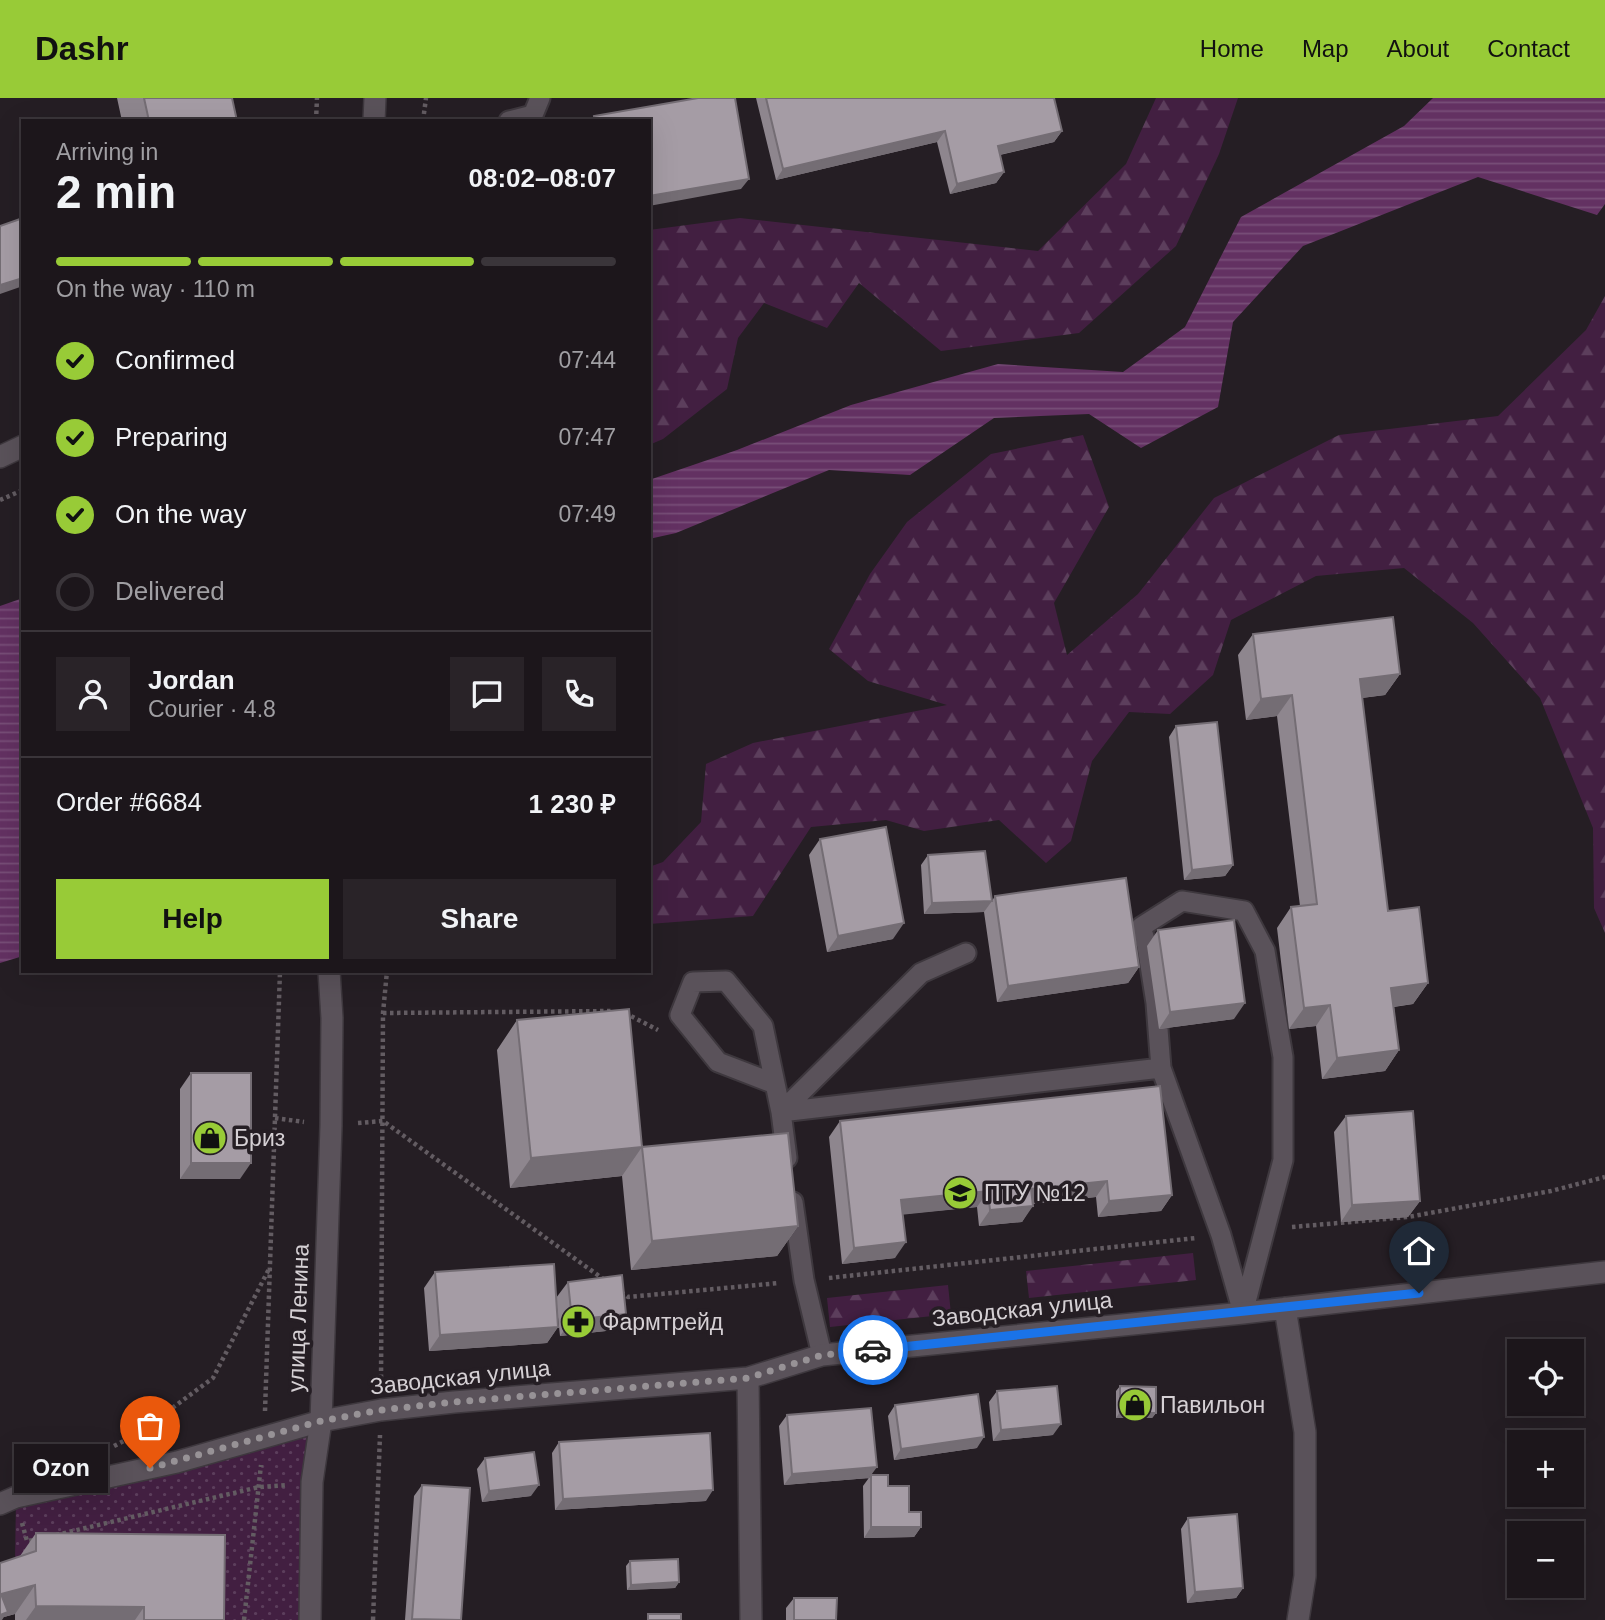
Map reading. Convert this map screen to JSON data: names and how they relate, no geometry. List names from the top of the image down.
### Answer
{
  "streets": {
    "street": ["Заводская улица", "улица Ленина"]
  },
  "crossings": [
    ["Заводская улица", "улица Ленина"]
  ],
  "places": {
    "shop": ["Бриз", "Павильон"],
    "school or university": ["ПТУ №12"],
    "pharmacy": ["Фармтрейд"],
    "other": ["Ozon"]
  },
  "page": {
    "header": "Dashr",
    "nav": [
      "Home",
      "Map",
      "About",
      "Contact"
    ],
    "heading": ["2 min", "Arriving in", "08:02–08:07"],
    "panel": [
      "Jordan",
      "Courier · 4.8",
      "Order #6684",
      "1 230 ₽"
    ],
    "bar": "On the way · 110 m",
    "list": [
      ["Confirmed", "07:44"],
      ["Preparing", "07:47"],
      ["On the way", "07:49"],
      "Delivered"
    ],
    "buttons": ["Help", "Share"],
    "map_buttons": ["+", "−"],
    "bubble": "Ozon"
  }
}
